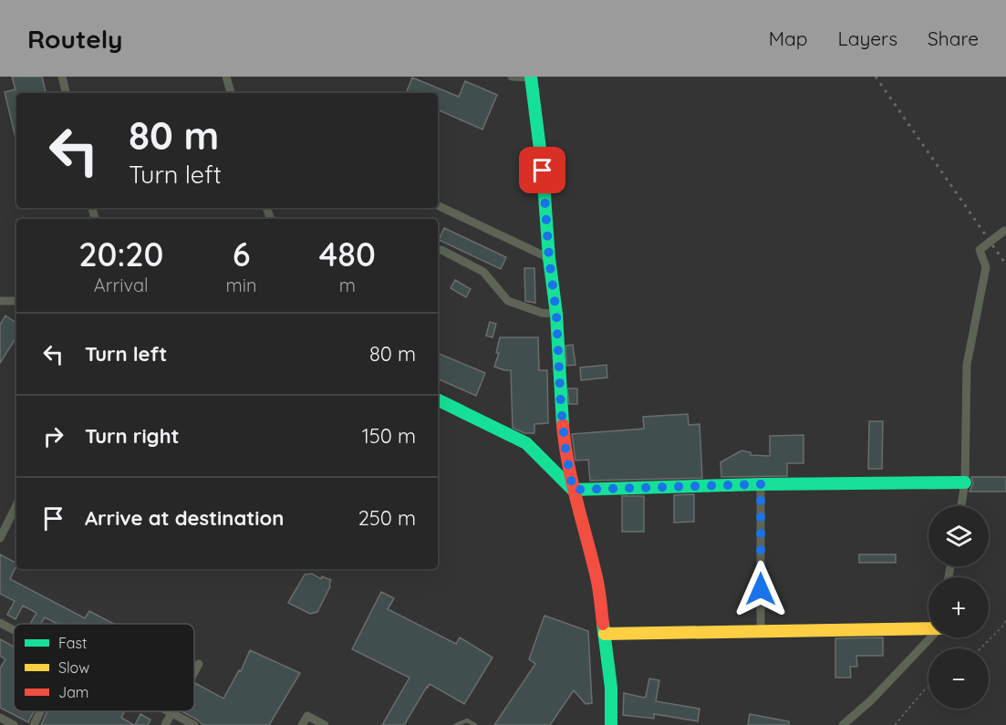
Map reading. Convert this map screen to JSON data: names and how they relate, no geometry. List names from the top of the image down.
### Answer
{
  "legend": ["Fast", "Slow", "Jam"],
  "page": {
    "header": "Routely",
    "nav": ["Map", "Layers", "Share"],
    "turn": ["80 m", "Turn left"],
    "eta": [
      "20:20",
      "Arrival",
      "6",
      "min",
      "480",
      "m"
    ],
    "list": [
      {
        "name": "Turn left",
        "value": "80 m"
      },
      {
        "name": "Turn right",
        "value": "150 m"
      },
      {
        "name": "Arrive at destination",
        "value": "250 m"
      }
    ],
    "map_buttons": ["+", "−"]
  }
}
